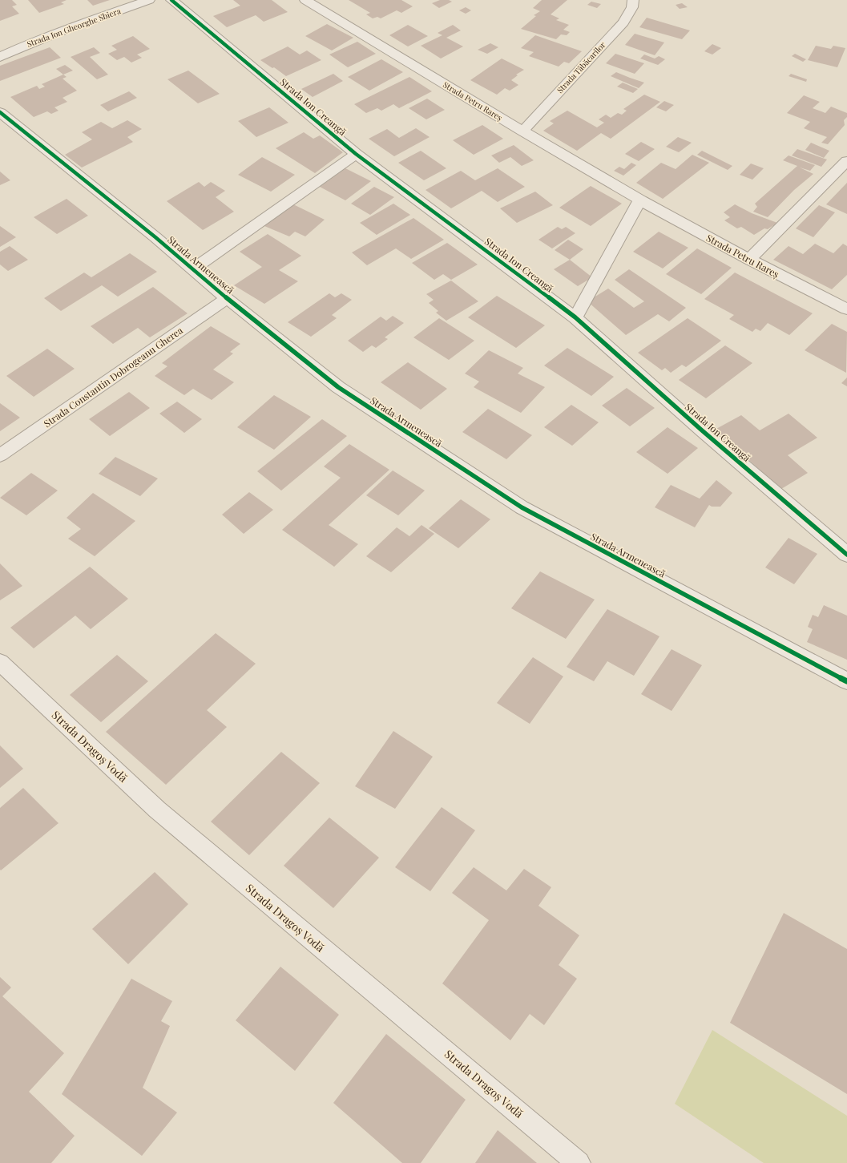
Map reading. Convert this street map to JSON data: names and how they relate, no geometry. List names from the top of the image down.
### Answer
{
  "streets": {
    "street": [
      "Strada Ion Gheorghe Sbiera",
      "Strada Tăbăcarilor",
      "Strada Petru Rareș",
      "Strada Ion Creangă",
      "Strada Armenească",
      "Strada Constantin Dobrogeanu Gherea",
      "Strada Dragoș Vodă"
    ]
  },
  "crossings": [
    ["Strada Tăbăcarilor", "Strada Petru Rareș"],
    ["Strada Armenească", "Strada Constantin Dobrogeanu Gherea"]
  ]
}
